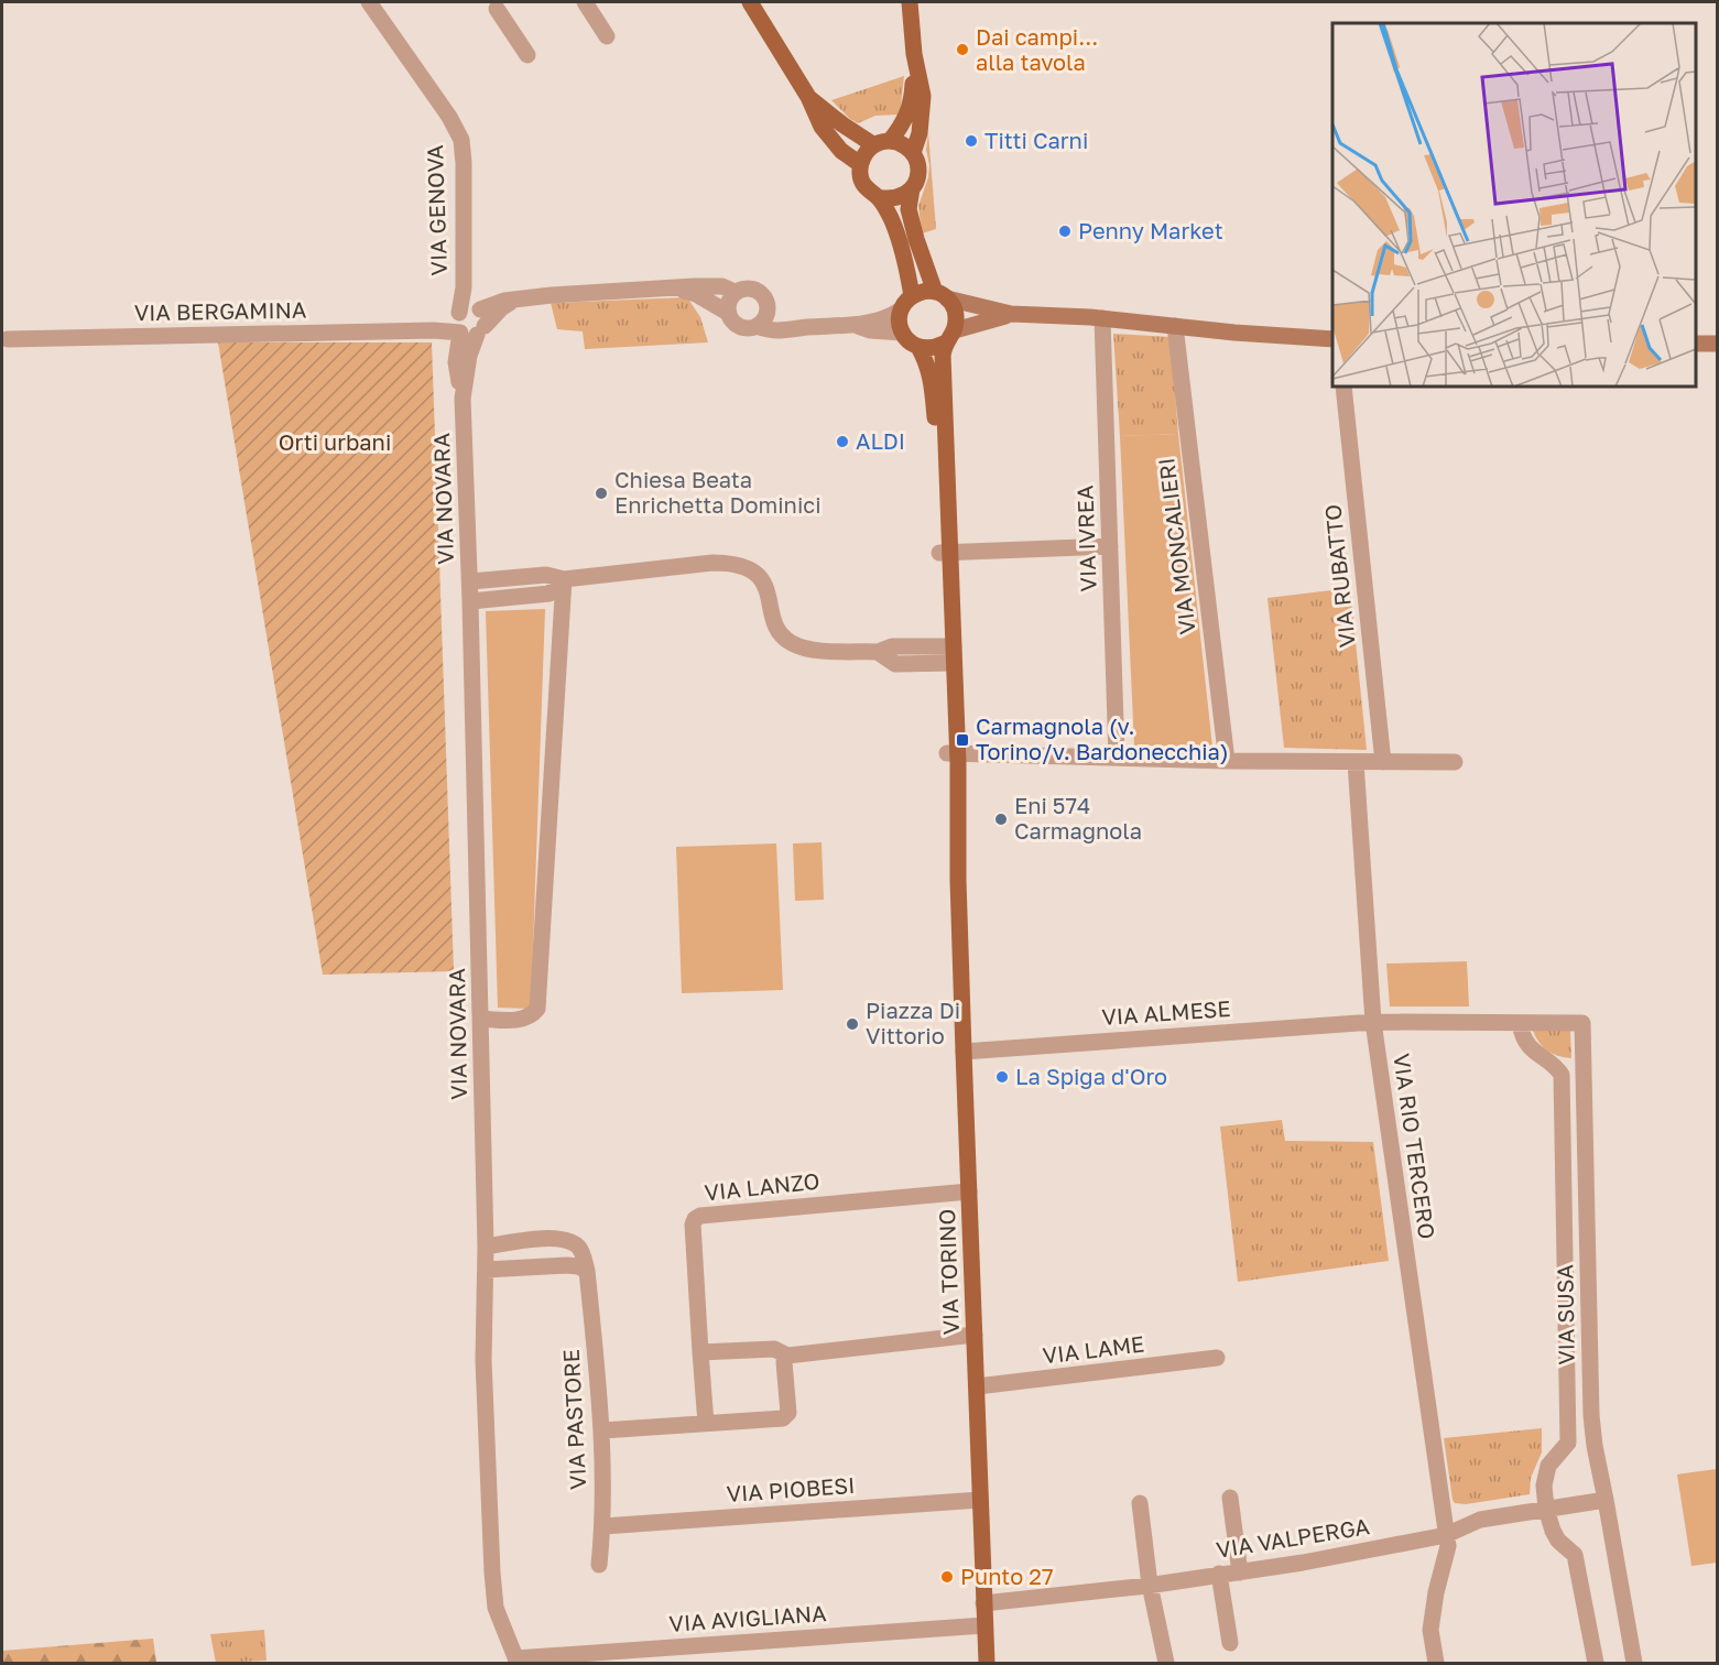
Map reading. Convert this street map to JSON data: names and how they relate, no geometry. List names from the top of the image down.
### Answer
{
  "streets": {
    "main road": ["VIA TORINO"],
    "street": [
      "VIA GENOVA",
      "VIA BERGAMINA",
      "VIA NOVARA",
      "VIA IVREA",
      "VIA MONCALIERI",
      "VIA RUBATTO",
      "VIA ALMESE",
      "VIA RIO TERCERO",
      "VIA LANZO",
      "VIA SUSA",
      "VIA LAME",
      "VIA PASTORE",
      "VIA PIOBESI",
      "VIA VALPERGA",
      "VIA AVIGLIANA"
    ]
  },
  "crossings": [
    ["VIA GENOVA", "VIA BERGAMINA"],
    ["VIA GENOVA", "VIA NOVARA"],
    ["VIA BERGAMINA", "VIA NOVARA"],
    ["VIA NOVARA", "VIA PASTORE"],
    ["VIA NOVARA", "VIA AVIGLIANA"],
    ["VIA ALMESE", "VIA RIO TERCERO"],
    ["VIA ALMESE", "VIA TORINO"],
    ["VIA ALMESE", "VIA SUSA"],
    ["VIA RIO TERCERO", "VIA SUSA"],
    ["VIA RIO TERCERO", "VIA VALPERGA"],
    ["VIA LANZO", "VIA TORINO"],
    ["VIA TORINO", "VIA LAME"],
    ["VIA TORINO", "VIA PIOBESI"],
    ["VIA TORINO", "VIA VALPERGA"],
    ["VIA TORINO", "VIA AVIGLIANA"],
    ["VIA SUSA", "VIA VALPERGA"],
    ["VIA PASTORE", "VIA PIOBESI"]
  ],
  "parks": ["Orti urbani"],
  "places": {
    "other": [
      "Dai campi... alla tavola",
      "Titti Carni",
      "Penny Market",
      "ALDI",
      "Chiesa Beata Enrichetta Dominici",
      "Eni 574 Carmagnola",
      "Piazza Di Vittorio",
      "La Spiga d'Oro",
      "Punto 27"
    ],
    "transit": ["Carmagnola (v. Torino/v. Bardonecchia)"]
  }
}
